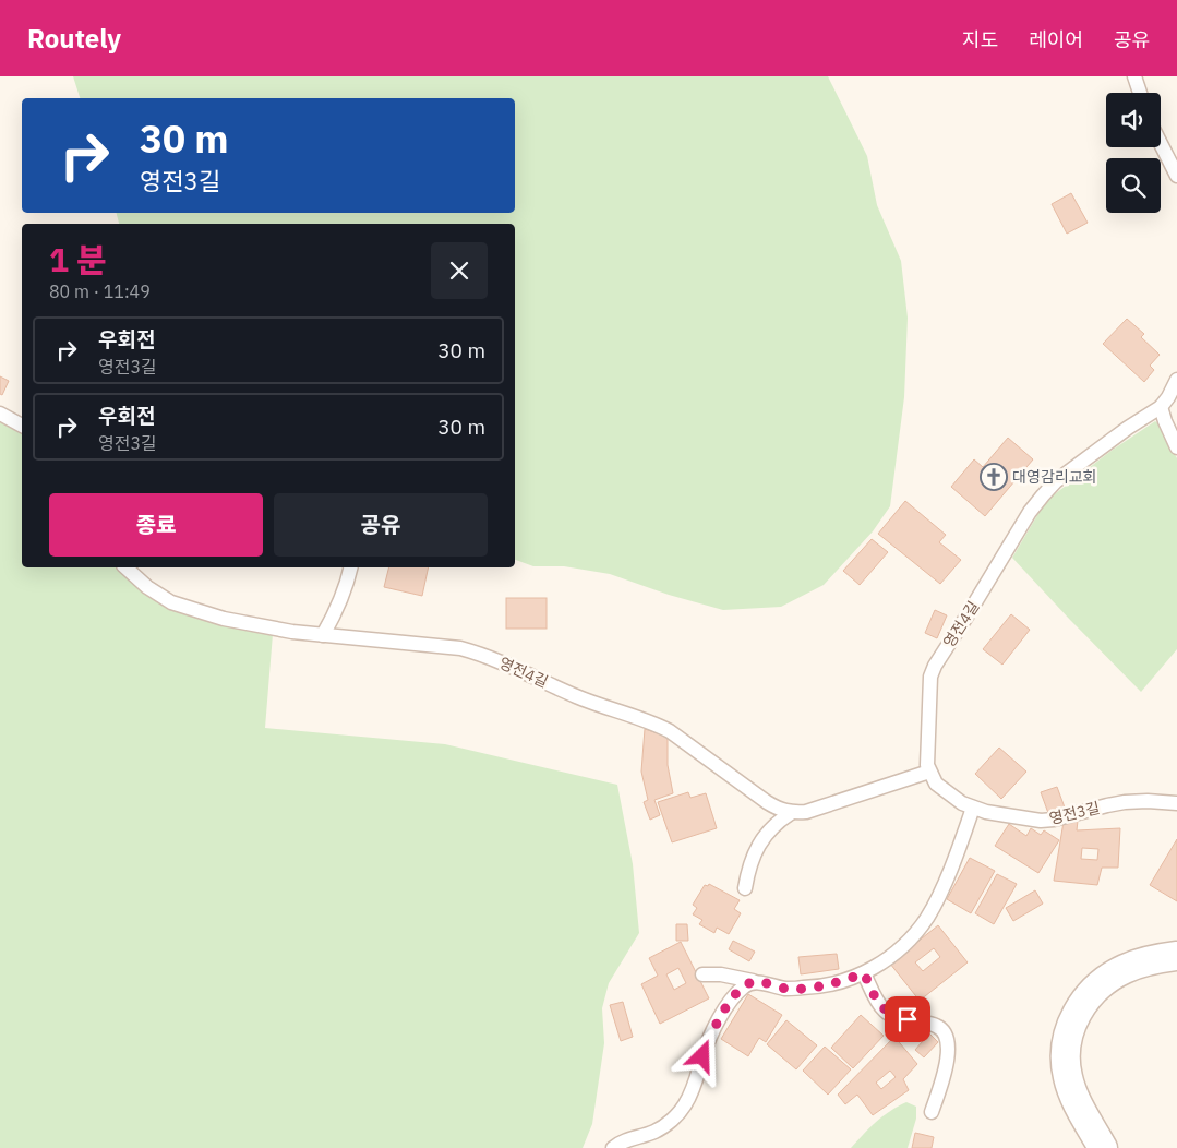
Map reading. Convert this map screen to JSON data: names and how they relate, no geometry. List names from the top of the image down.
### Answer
{
  "streets": {
    "lane": ["영전4길", "영전3길"]
  },
  "crossings": [
    ["영전4길", "영전3길"]
  ],
  "places": {
    "church": ["대영감리교회"]
  },
  "page": {
    "header": "Routely",
    "nav": ["지도", "레이어", "공유"],
    "turn": ["30 m", "영전3길"],
    "heading": ["1 분", "80 m · 11:49"],
    "list": [
      {
        "name": "우회전",
        "note": "영전3길",
        "value": "30 m"
      },
      {
        "name": "우회전",
        "note": "영전3길",
        "value": "30 m"
      }
    ],
    "buttons": ["종료", "공유"]
  }
}
